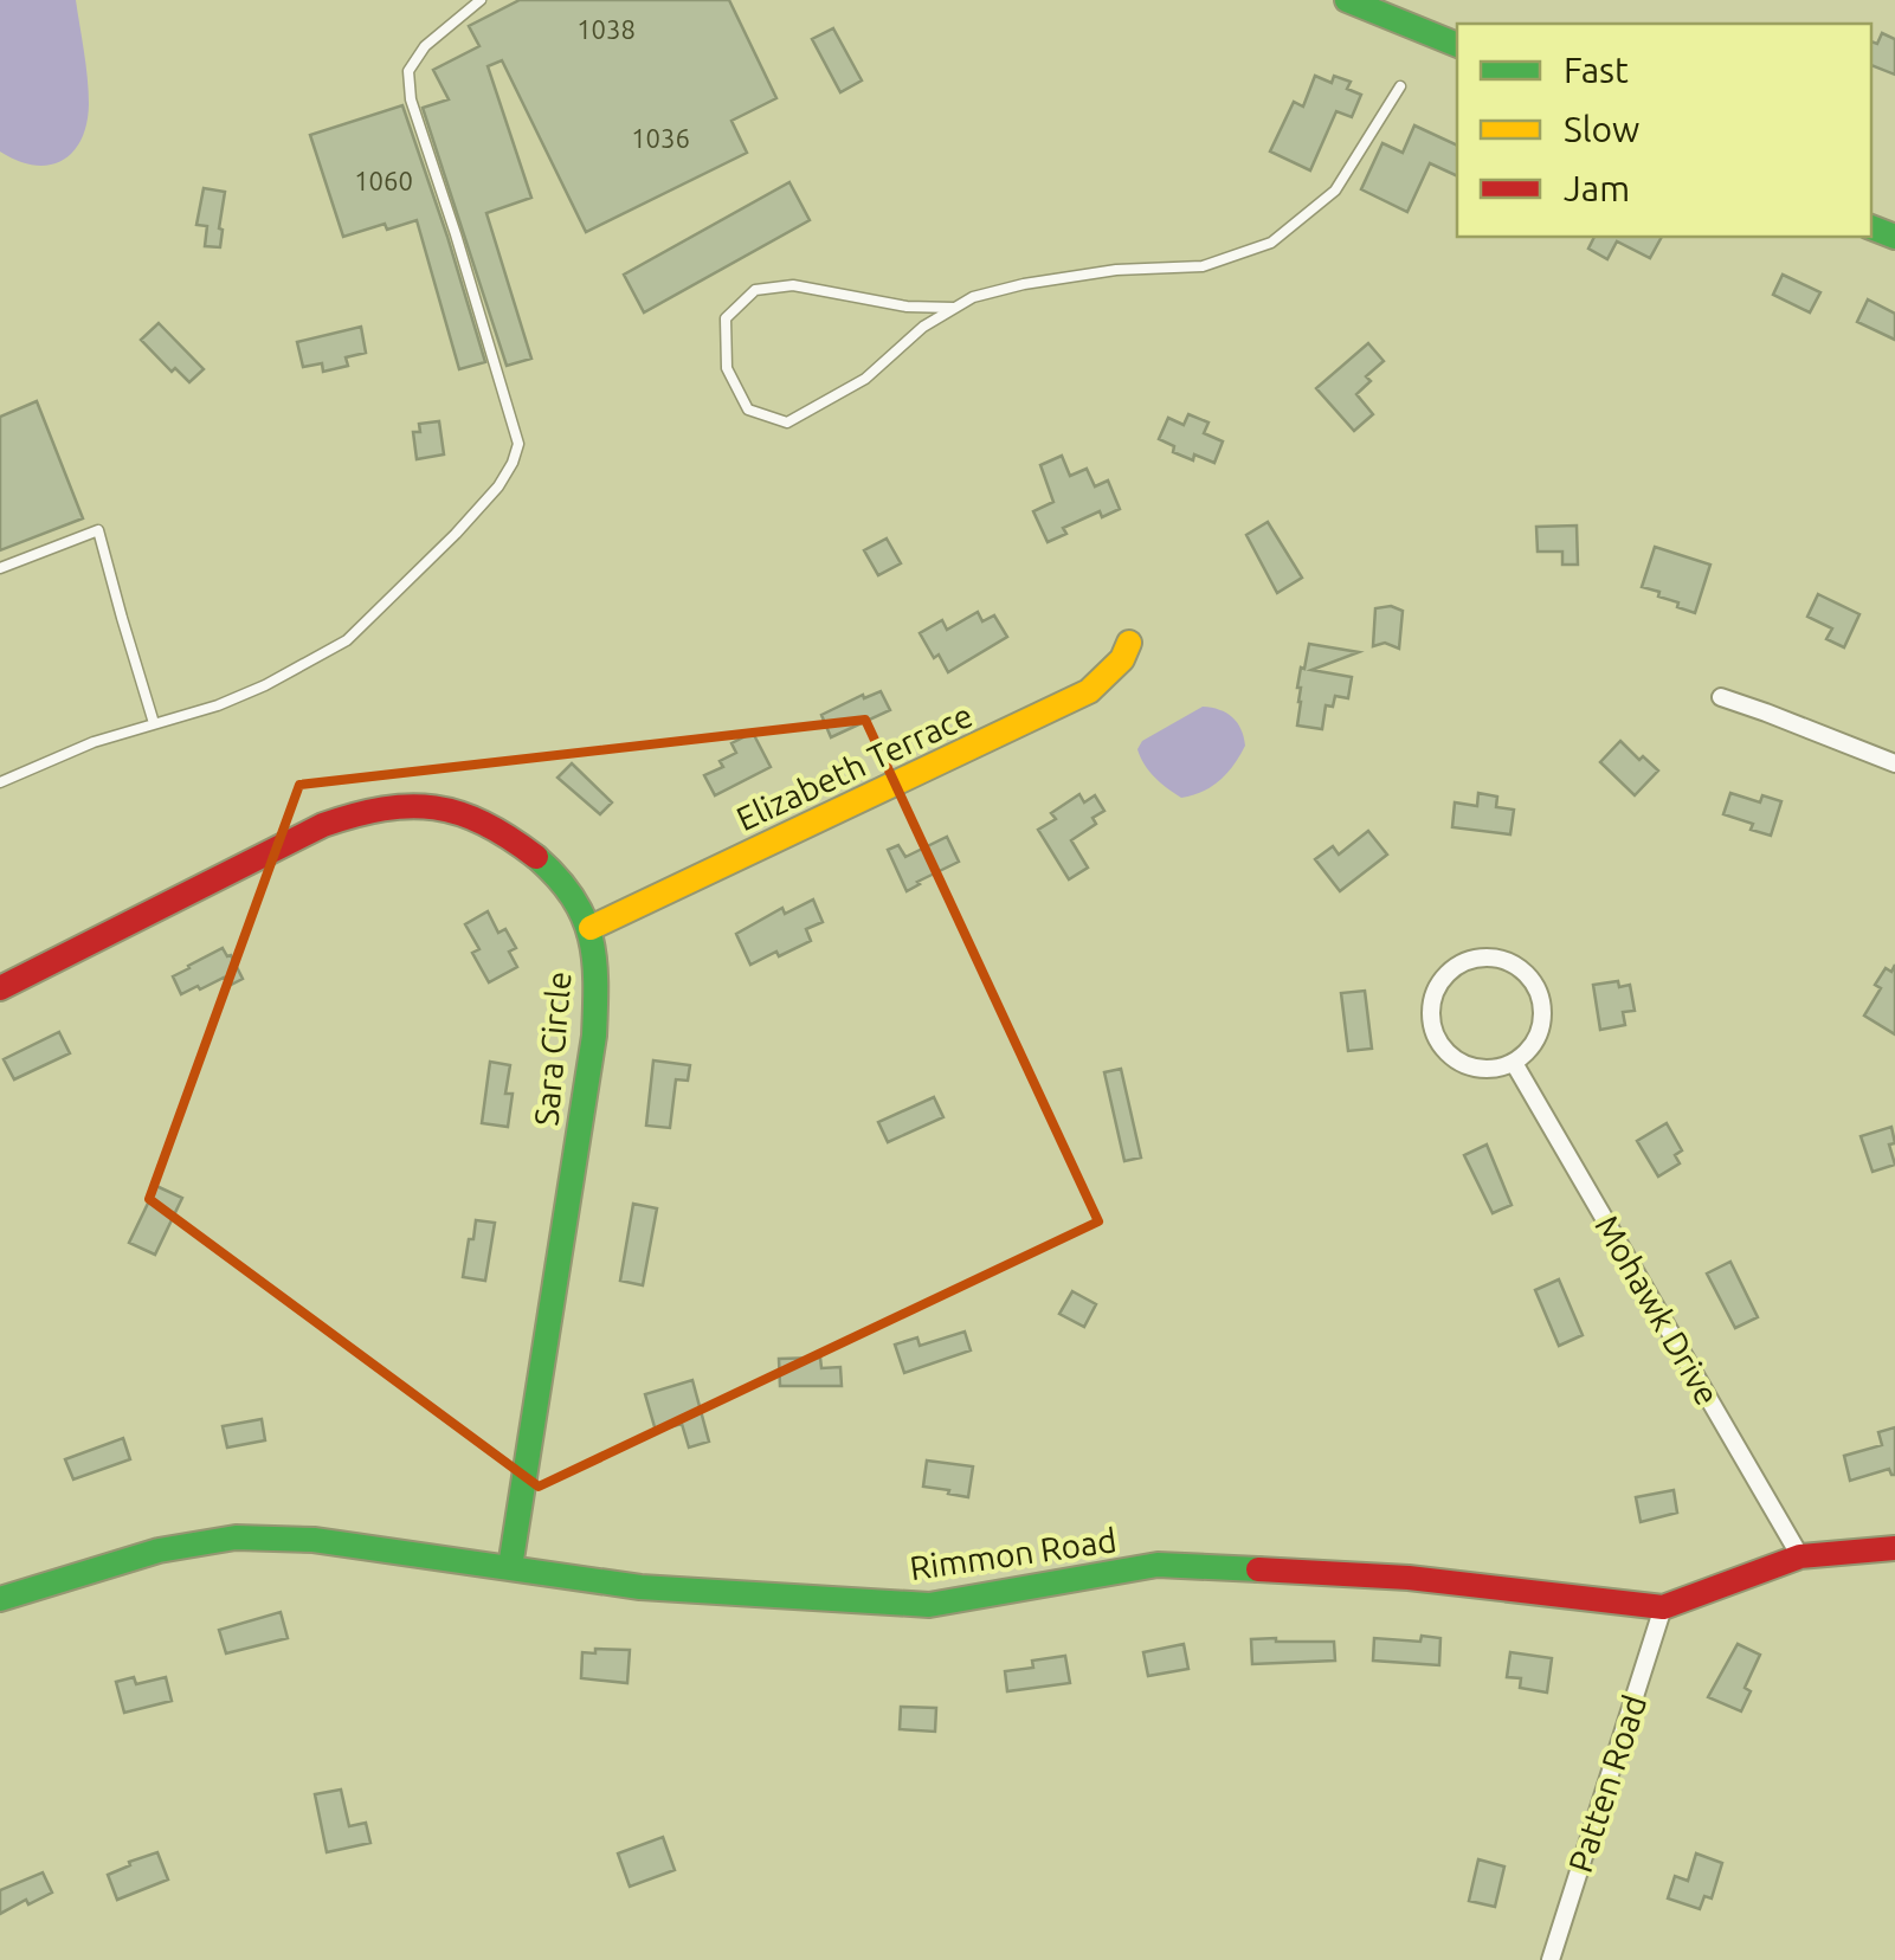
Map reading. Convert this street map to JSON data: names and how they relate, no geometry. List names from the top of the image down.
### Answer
{
  "streets": {
    "street": [
      "Elizabeth Terrace",
      "Sara Circle",
      "Mohawk Drive",
      "Rimmon Road",
      "Patten Road"
    ]
  },
  "crossings": [
    ["Elizabeth Terrace", "Sara Circle"],
    ["Sara Circle", "Rimmon Road"],
    ["Mohawk Drive", "Rimmon Road"],
    ["Rimmon Road", "Patten Road"]
  ],
  "house_numbers": ["1038", "1036", "1060"],
  "legend": ["Fast", "Slow", "Jam"]
}
